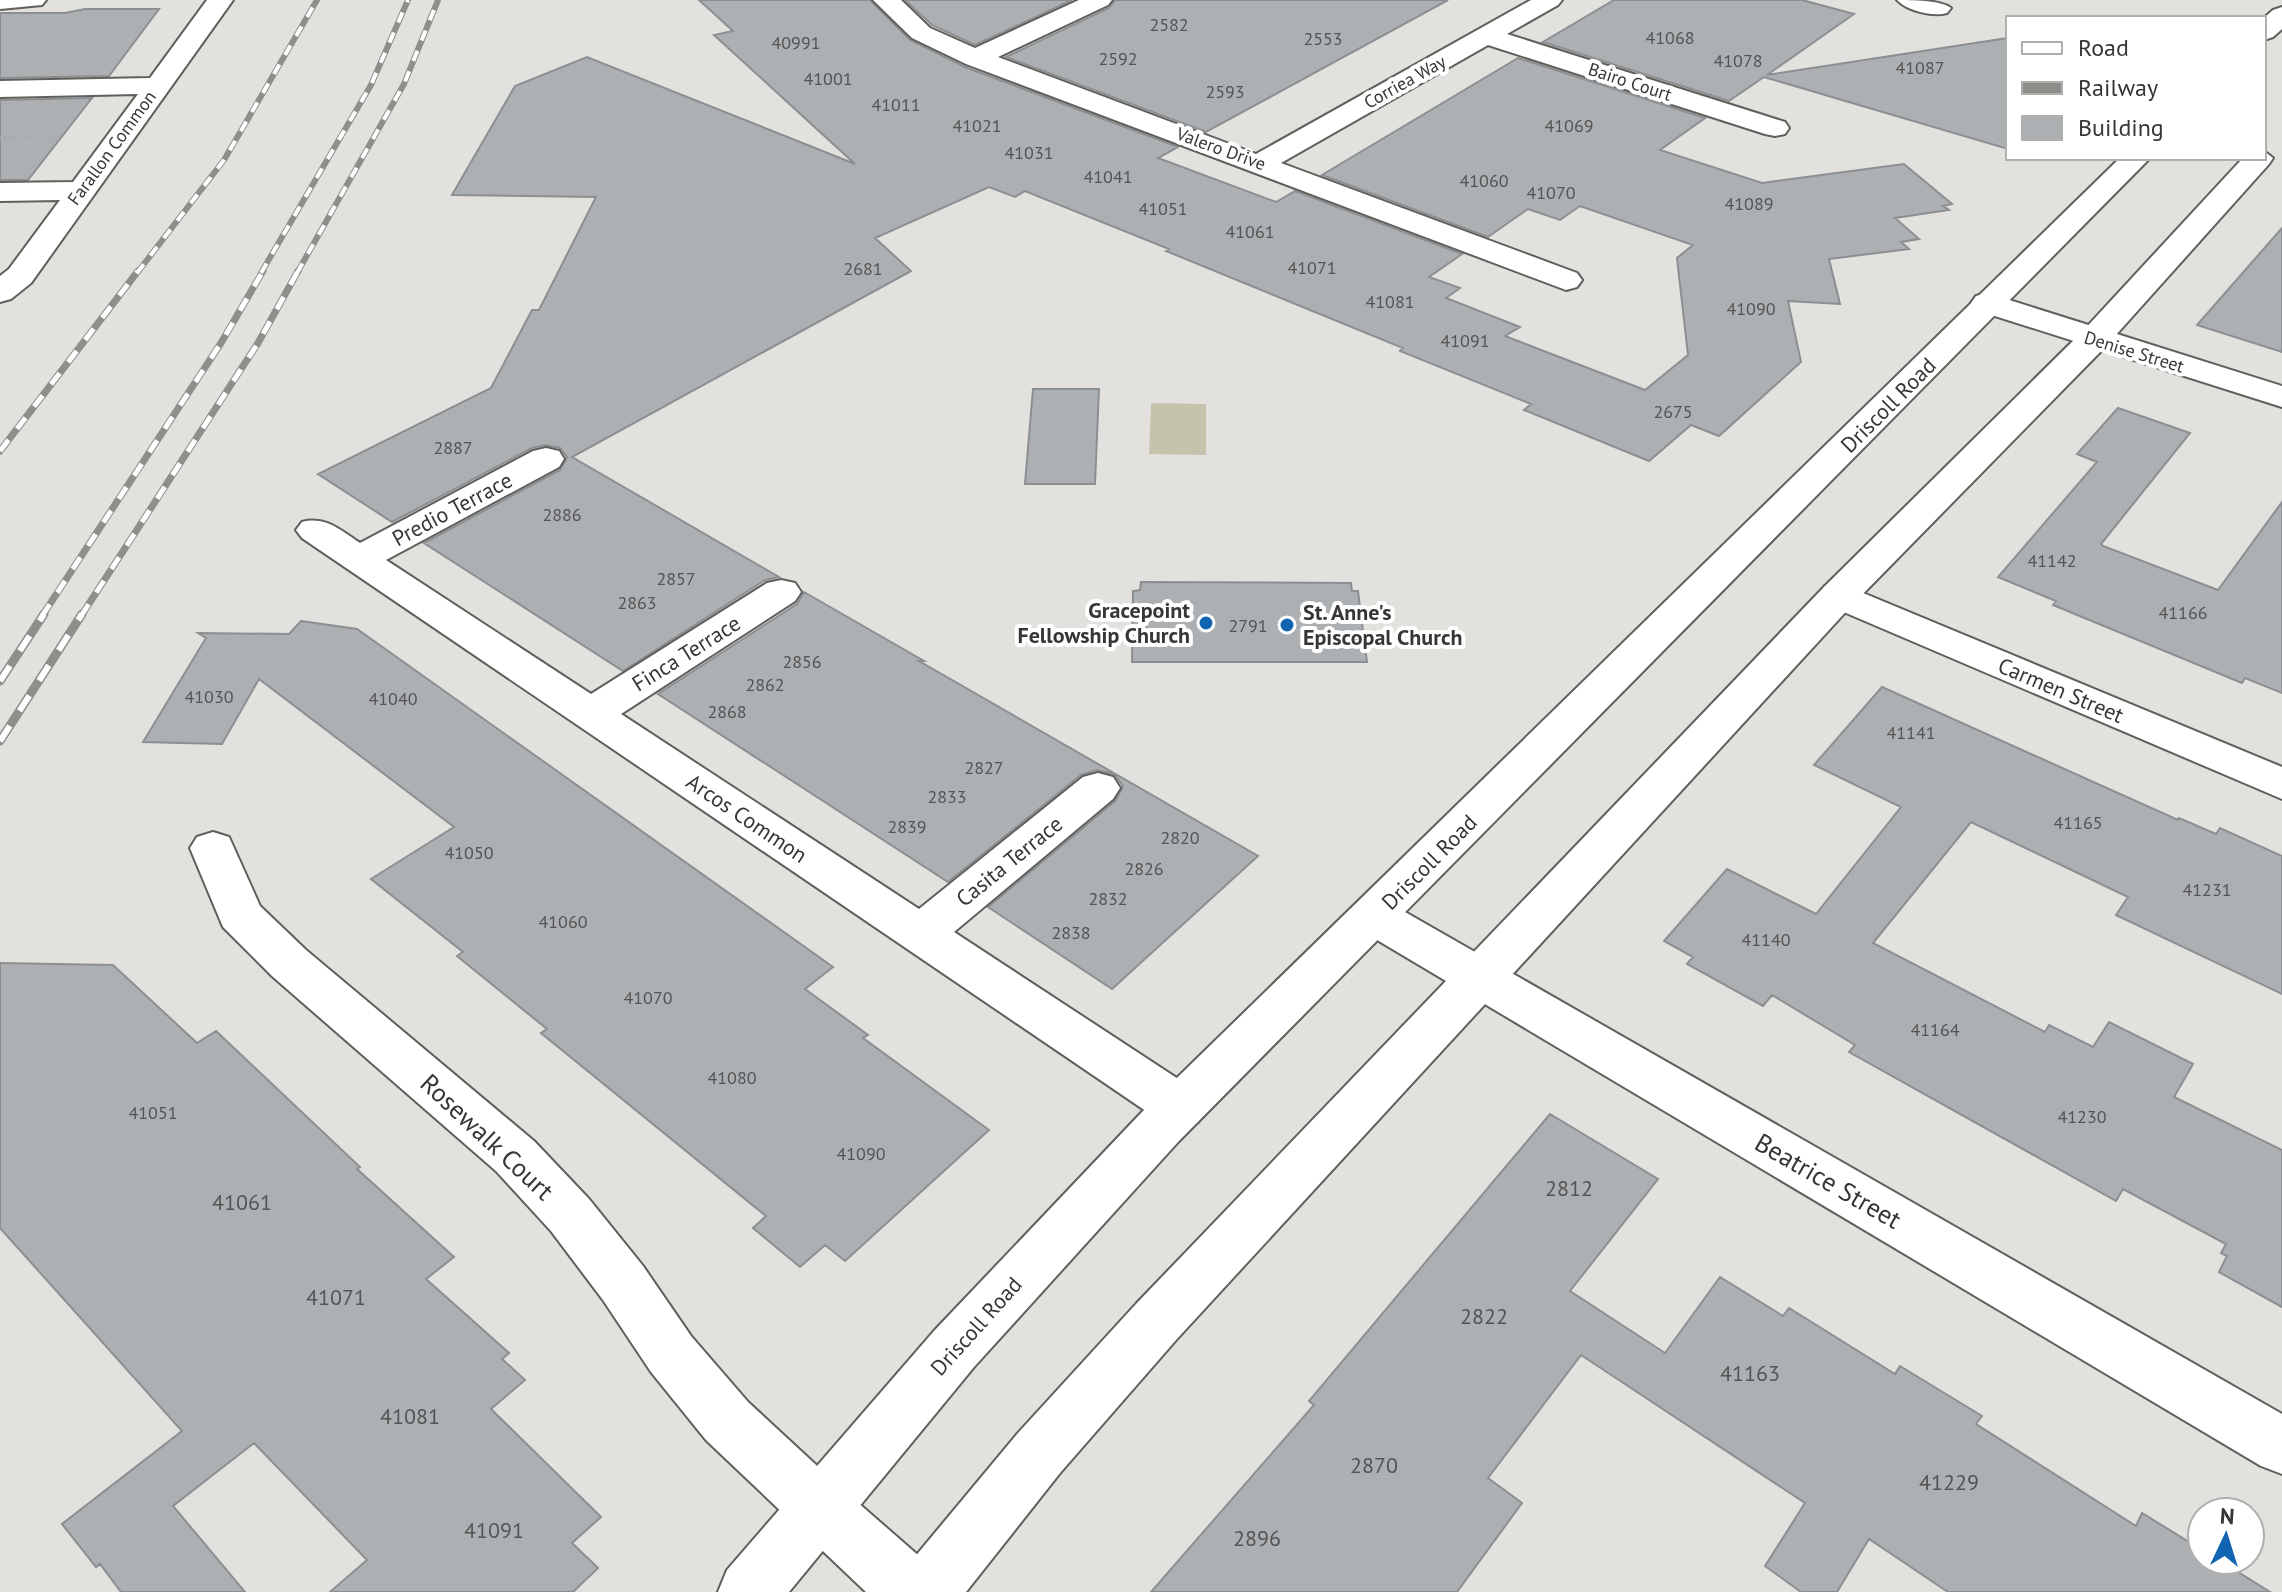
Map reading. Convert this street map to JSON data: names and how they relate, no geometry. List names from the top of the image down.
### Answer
{
  "streets": {
    "street": [
      "Corriea Way",
      "Bairo Court",
      "Farallon Common",
      "Valero Drive",
      "Denise Street",
      "Driscoll Road",
      "Predio Terrace",
      "Finca Terrace",
      "Carmen Street",
      "Arcos Common",
      "Casita Terrace",
      "Rosewalk Court",
      "Beatrice Street"
    ]
  },
  "crossings": [
    ["Corriea Way", "Bairo Court"],
    ["Corriea Way", "Valero Drive"],
    ["Denise Street", "Driscoll Road"],
    ["Driscoll Road", "Arcos Common"],
    ["Driscoll Road", "Rosewalk Court"],
    ["Driscoll Road", "Beatrice Street"],
    ["Predio Terrace", "Arcos Common"],
    ["Finca Terrace", "Arcos Common"],
    ["Arcos Common", "Casita Terrace"]
  ],
  "places": ["Gracepoint Fellowship Church", "St. Anne's Episcopal Church"],
  "house_numbers": [
    "2582",
    "41068",
    "2553",
    "40991",
    "2592",
    "41078",
    "41087",
    "41001",
    "2593",
    "41011",
    "41021",
    "41069",
    "41031",
    "41041",
    "41060",
    "41070",
    "41089",
    "41051",
    "41061",
    "41071",
    "2681",
    "41081",
    "41090",
    "41091",
    "2675",
    "2887",
    "2886",
    "41142",
    "2857",
    "2863",
    "41166",
    "2791",
    "2856",
    "2862",
    "41030",
    "41040",
    "2868",
    "41141",
    "2827",
    "2833",
    "41165",
    "2839",
    "2820",
    "41050",
    "2826",
    "41231",
    "2832",
    "41060",
    "2838",
    "41140",
    "41070",
    "41164",
    "41080",
    "41051",
    "41230",
    "41090",
    "2812",
    "41061",
    "41071",
    "2822",
    "41163",
    "41081",
    "2870",
    "41229",
    "41091",
    "2896"
  ],
  "legend": ["Road", "Railway", "Building"],
  "north": "top"
}
